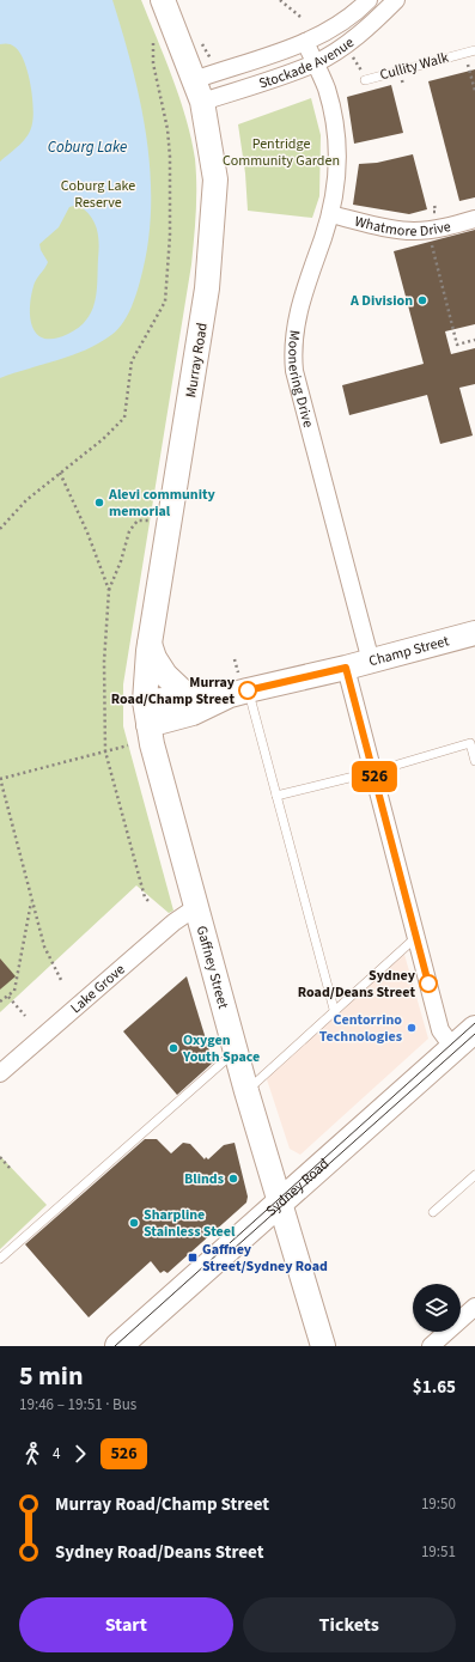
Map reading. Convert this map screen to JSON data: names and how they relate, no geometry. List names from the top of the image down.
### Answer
{
  "streets": {
    "highway": ["Sydney Road"],
    "main road": ["Murray Road", "Champ Street", "Gaffney Street"],
    "street": [
      "Stockade Avenue",
      "Whatmore Drive",
      "Moonering Drive",
      "Lake Grove"
    ],
    "lane": ["Cullity Walk"]
  },
  "crossings": [
    ["Stockade Avenue", "Cullity Walk"],
    ["Stockade Avenue", "Murray Road"],
    ["Stockade Avenue", "Moonering Drive"],
    ["Whatmore Drive", "Moonering Drive"],
    ["Murray Road", "Champ Street"],
    ["Murray Road", "Gaffney Street"],
    ["Moonering Drive", "Champ Street"],
    ["Champ Street", "Gaffney Street"],
    ["Gaffney Street", "Lake Grove"],
    ["Gaffney Street", "Sydney Road"]
  ],
  "water": ["Coburg Lake"],
  "parks": ["Pentridge Community Garden", "Coburg Lake Reserve"],
  "places": {
    "other": [
      "A Division",
      "Alevi community memorial",
      "Murray Road/Champ Street",
      "Sydney Road/Deans Street",
      "Centorrino Technologies",
      "Oxygen Youth Space",
      "Blinds",
      "Sharpline Stainless Steel"
    ],
    "transit": ["Gaffney Street/Sydney Road"]
  },
  "lines": ["bus line 526"],
  "page": {
    "on_map": "526",
    "heading": ["5 min", "19:46 – 19:51 · Bus", "$1.65"],
    "legs": ["4", "526"],
    "list": [
      {
        "name": "Murray Road/Champ Street",
        "value": "19:50"
      },
      {
        "name": "Sydney Road/Deans Street",
        "value": "19:51"
      }
    ],
    "buttons": ["Start", "Tickets"]
  }
}
